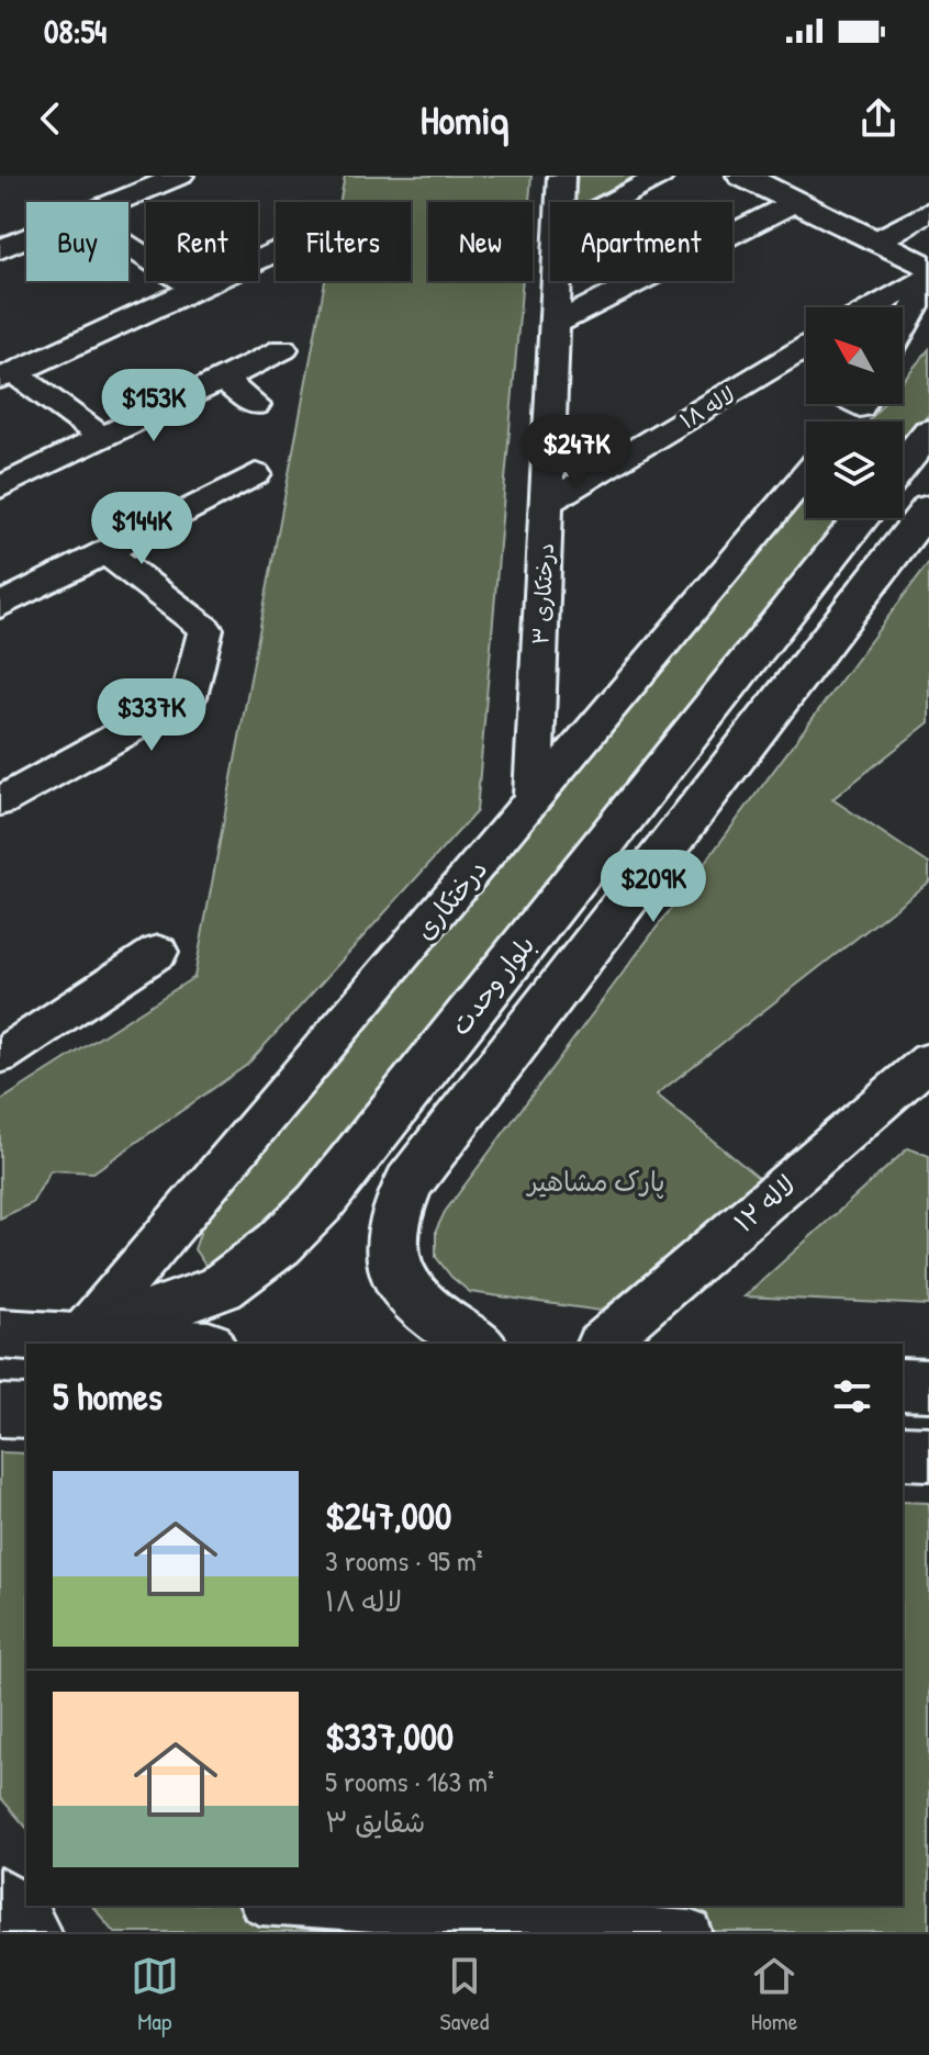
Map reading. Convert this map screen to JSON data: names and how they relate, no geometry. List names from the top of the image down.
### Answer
{
  "streets": {
    "street": [
      "لاله ۱۸",
      "درختکاری ۳",
      "درختکاری",
      "بلوار وحدت",
      "لاله ۱۲"
    ]
  },
  "crossings": [
    ["لاله ۱۸", "درختکاری ۳"],
    ["درختکاری ۳", "درختکاری"],
    ["درختکاری", "بلوار وحدت"]
  ],
  "parks": ["پارک مشاهیر"],
  "north": "top left",
  "page": {
    "status": "08:54",
    "header": "Homiq",
    "chip": [
      "Buy",
      "Rent",
      "Filters",
      "New",
      "Apartment"
    ],
    "price": [
      "$153K",
      "$247K",
      "$144K",
      "$337K",
      "$209K"
    ],
    "heading": "5 homes",
    "list": [
      {
        "name": "$247,000",
        "note": "3 rooms · 95 m² · لاله ۱۸"
      },
      {
        "name": "$337,000",
        "note": "5 rooms · 163 m² · شقایق ۳"
      }
    ],
    "tabs": ["Map", "Saved", "Home"]
  }
}
